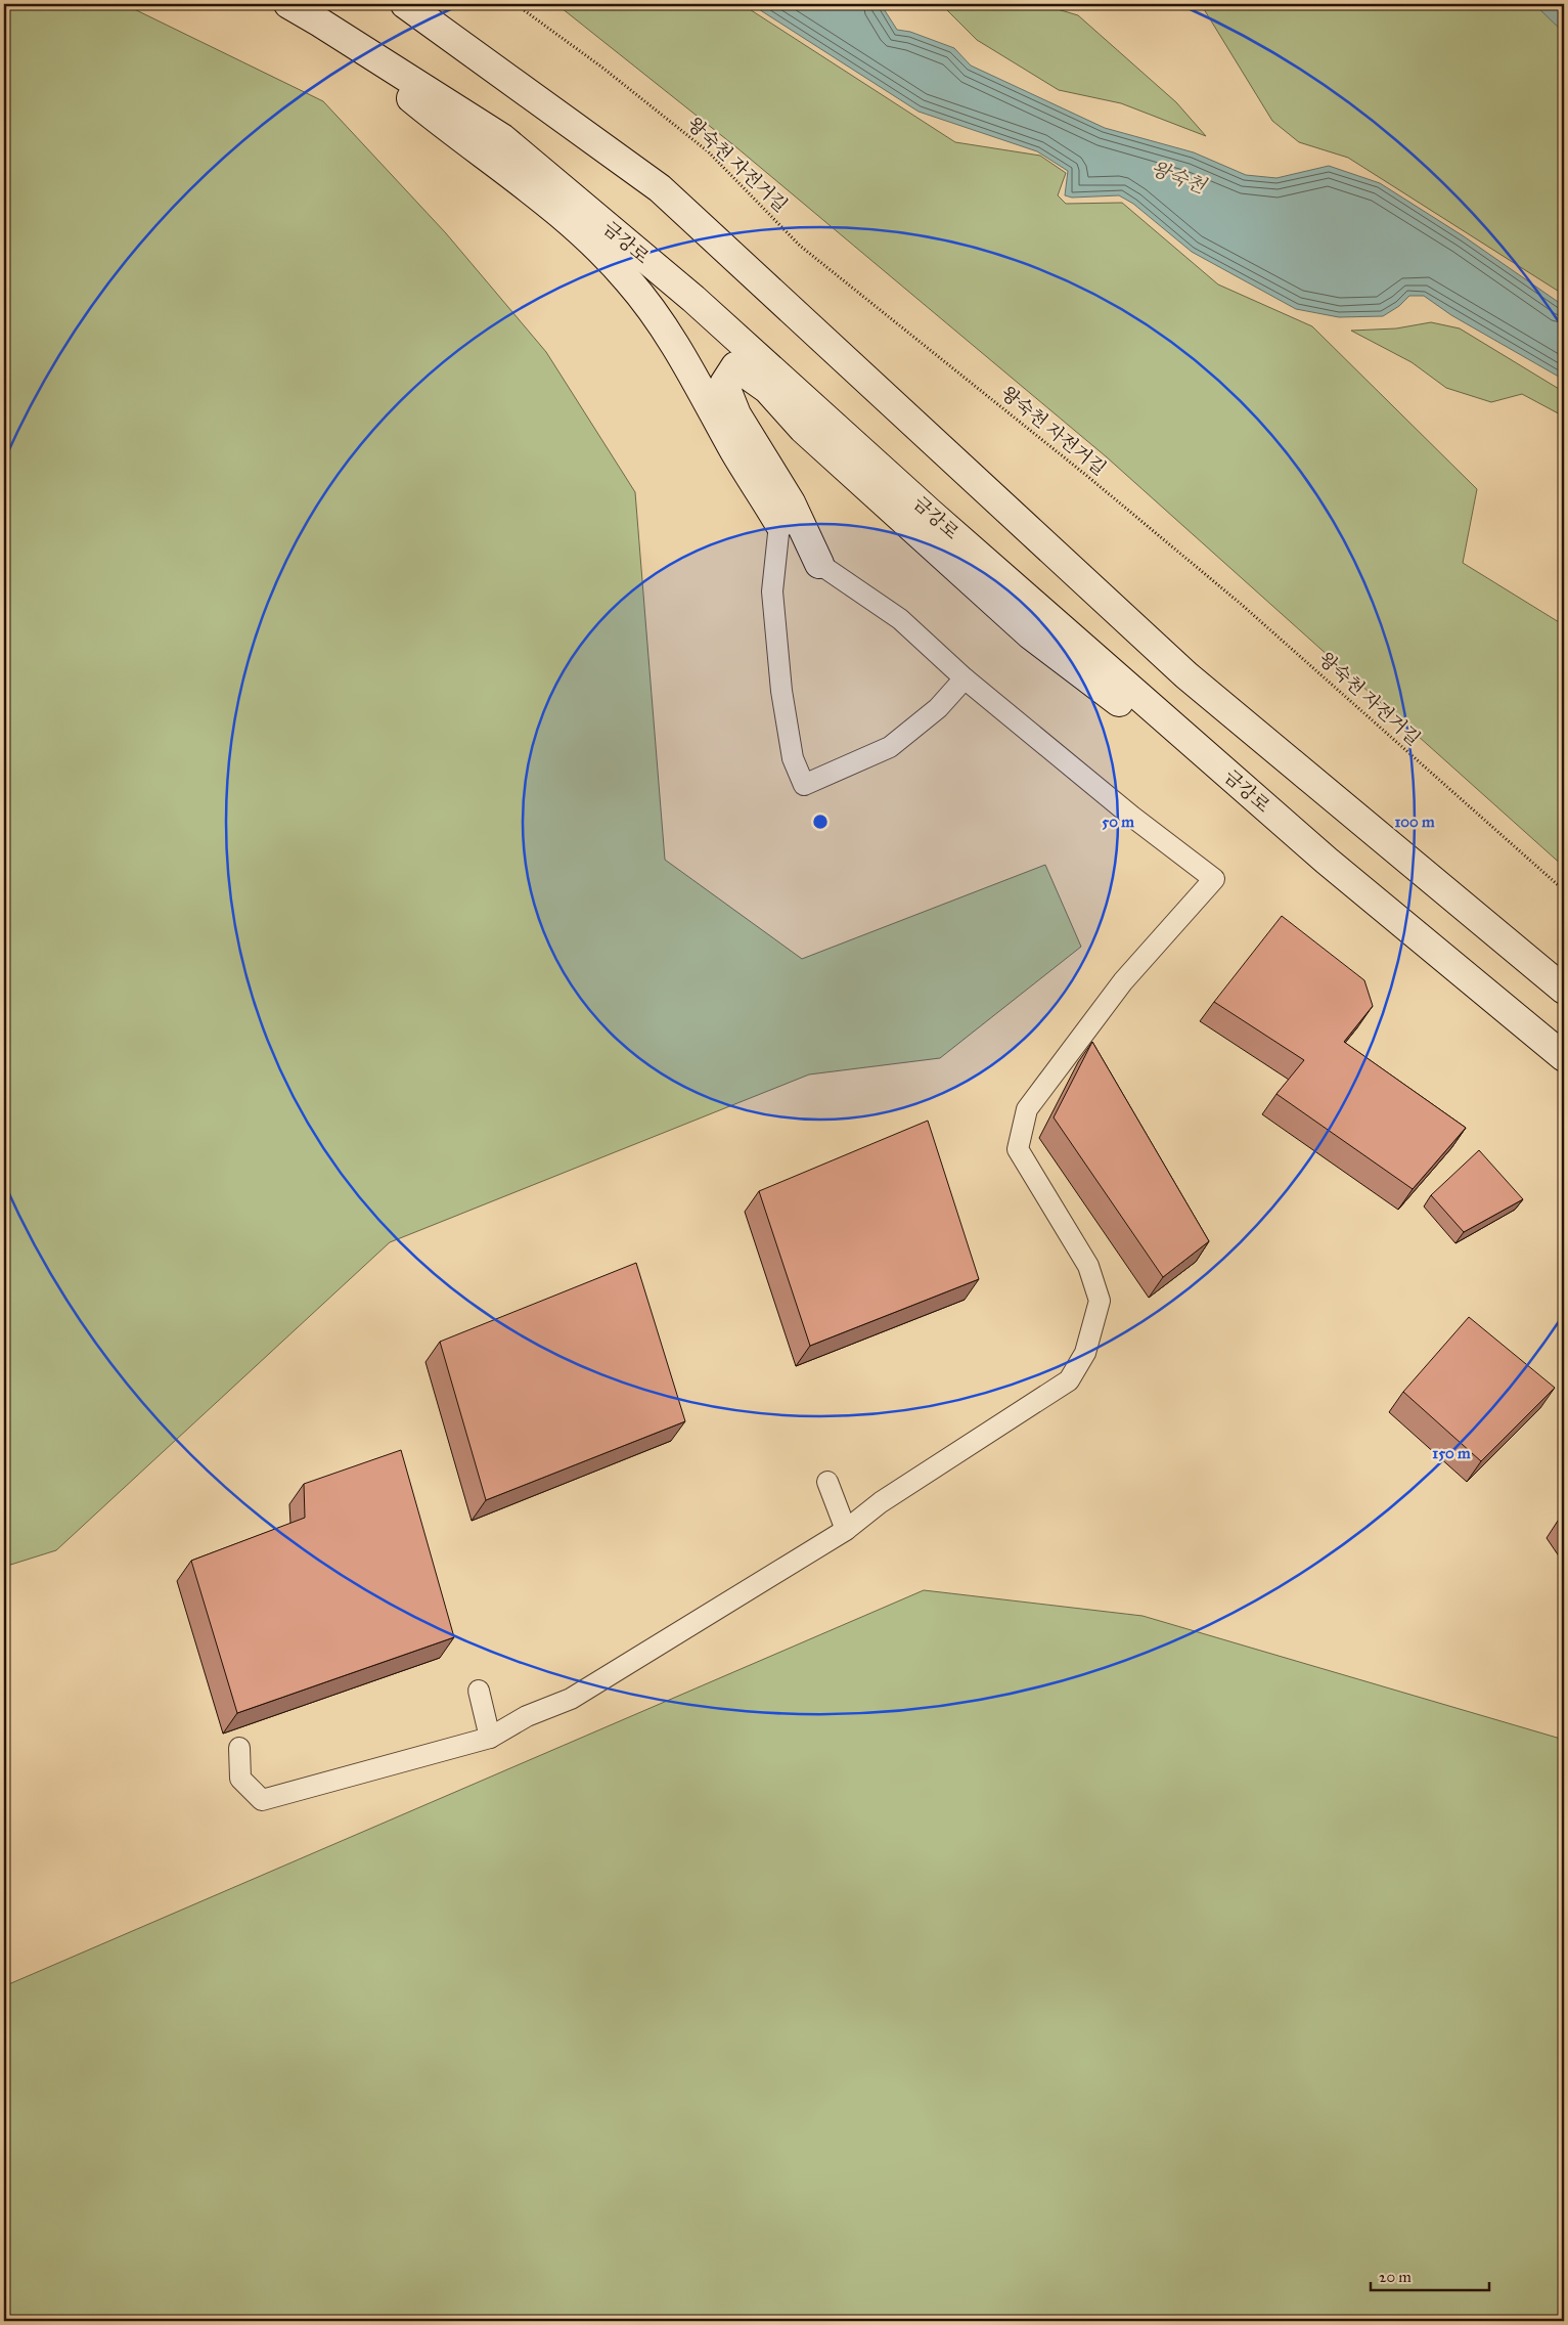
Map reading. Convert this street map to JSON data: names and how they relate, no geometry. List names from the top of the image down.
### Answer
{
  "streets": {
    "main road": ["금강로"],
    "path": ["왕숙천 자전거길"]
  },
  "water": ["왕숙천"],
  "scale_bar": "20 m",
  "rings": ["50 m", "100 m", "150 m"]
}
